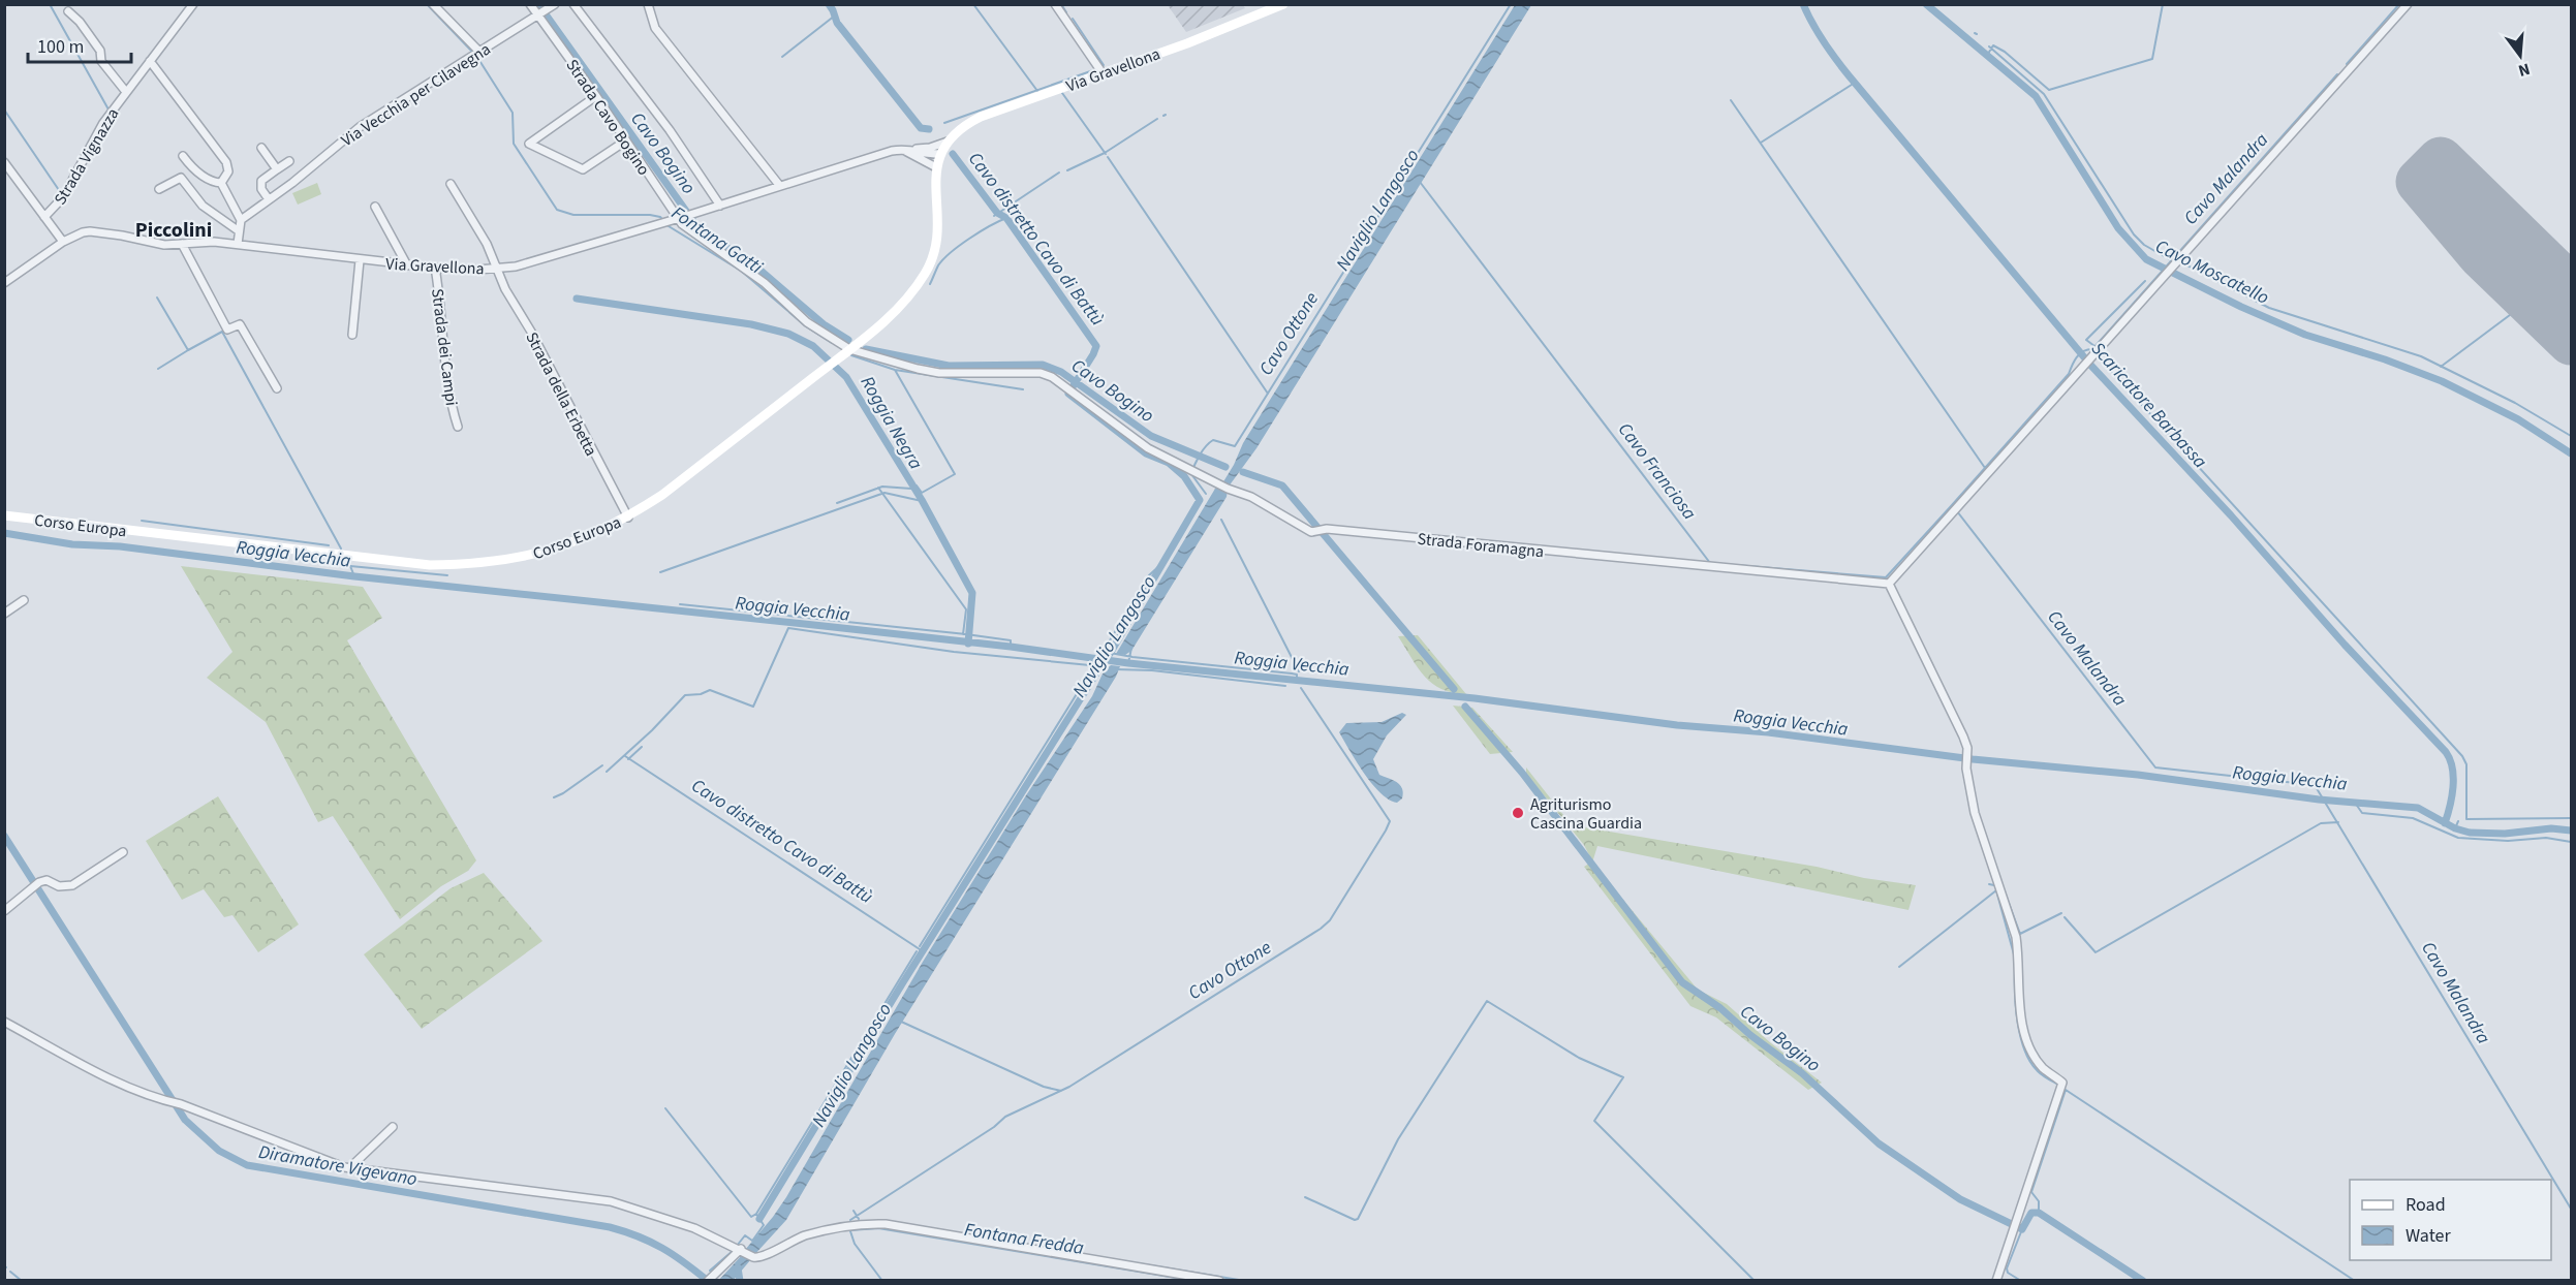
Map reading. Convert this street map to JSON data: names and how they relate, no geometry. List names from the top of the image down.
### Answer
{
  "streets": {
    "main road": ["Via Gravellona", "Corso Europa"],
    "street": [
      "Via Vecchia per Cilavegna",
      "Strada Cavo Bogino",
      "Strada Vignazza",
      "Strada dei Campi",
      "Strada della Erbetta",
      "Strada Foramagna"
    ]
  },
  "crossings": [
    ["Via Gravellona", "Strada Cavo Bogino"],
    ["Via Gravellona", "Strada Vignazza"],
    ["Via Gravellona", "Strada dei Campi"],
    ["Via Gravellona", "Strada della Erbetta"],
    ["Via Gravellona", "Corso Europa"],
    ["Via Vecchia per Cilavegna", "Strada Cavo Bogino"],
    ["Strada della Erbetta", "Corso Europa"],
    ["Corso Europa", "Strada Foramagna"]
  ],
  "districts": ["Piccolini"],
  "water": [
    "Cavo Bogino",
    "Cavo Malandra",
    "Naviglio Langosco",
    "Cavo distretto Cavo di Battù",
    "Fontana Gatti",
    "Cavo Moscatello",
    "Cavo Ottone",
    "Scaricatore Barbassa",
    "Roggia Negra",
    "Cavo Franciosa",
    "Roggia Vecchia",
    "Diramatore Vigevano",
    "Fontana Fredda"
  ],
  "places": ["Agriturismo Cascina Guardia"],
  "legend": ["Road", "Water"],
  "scale_bar": "100 m",
  "north": "bottom"
}
